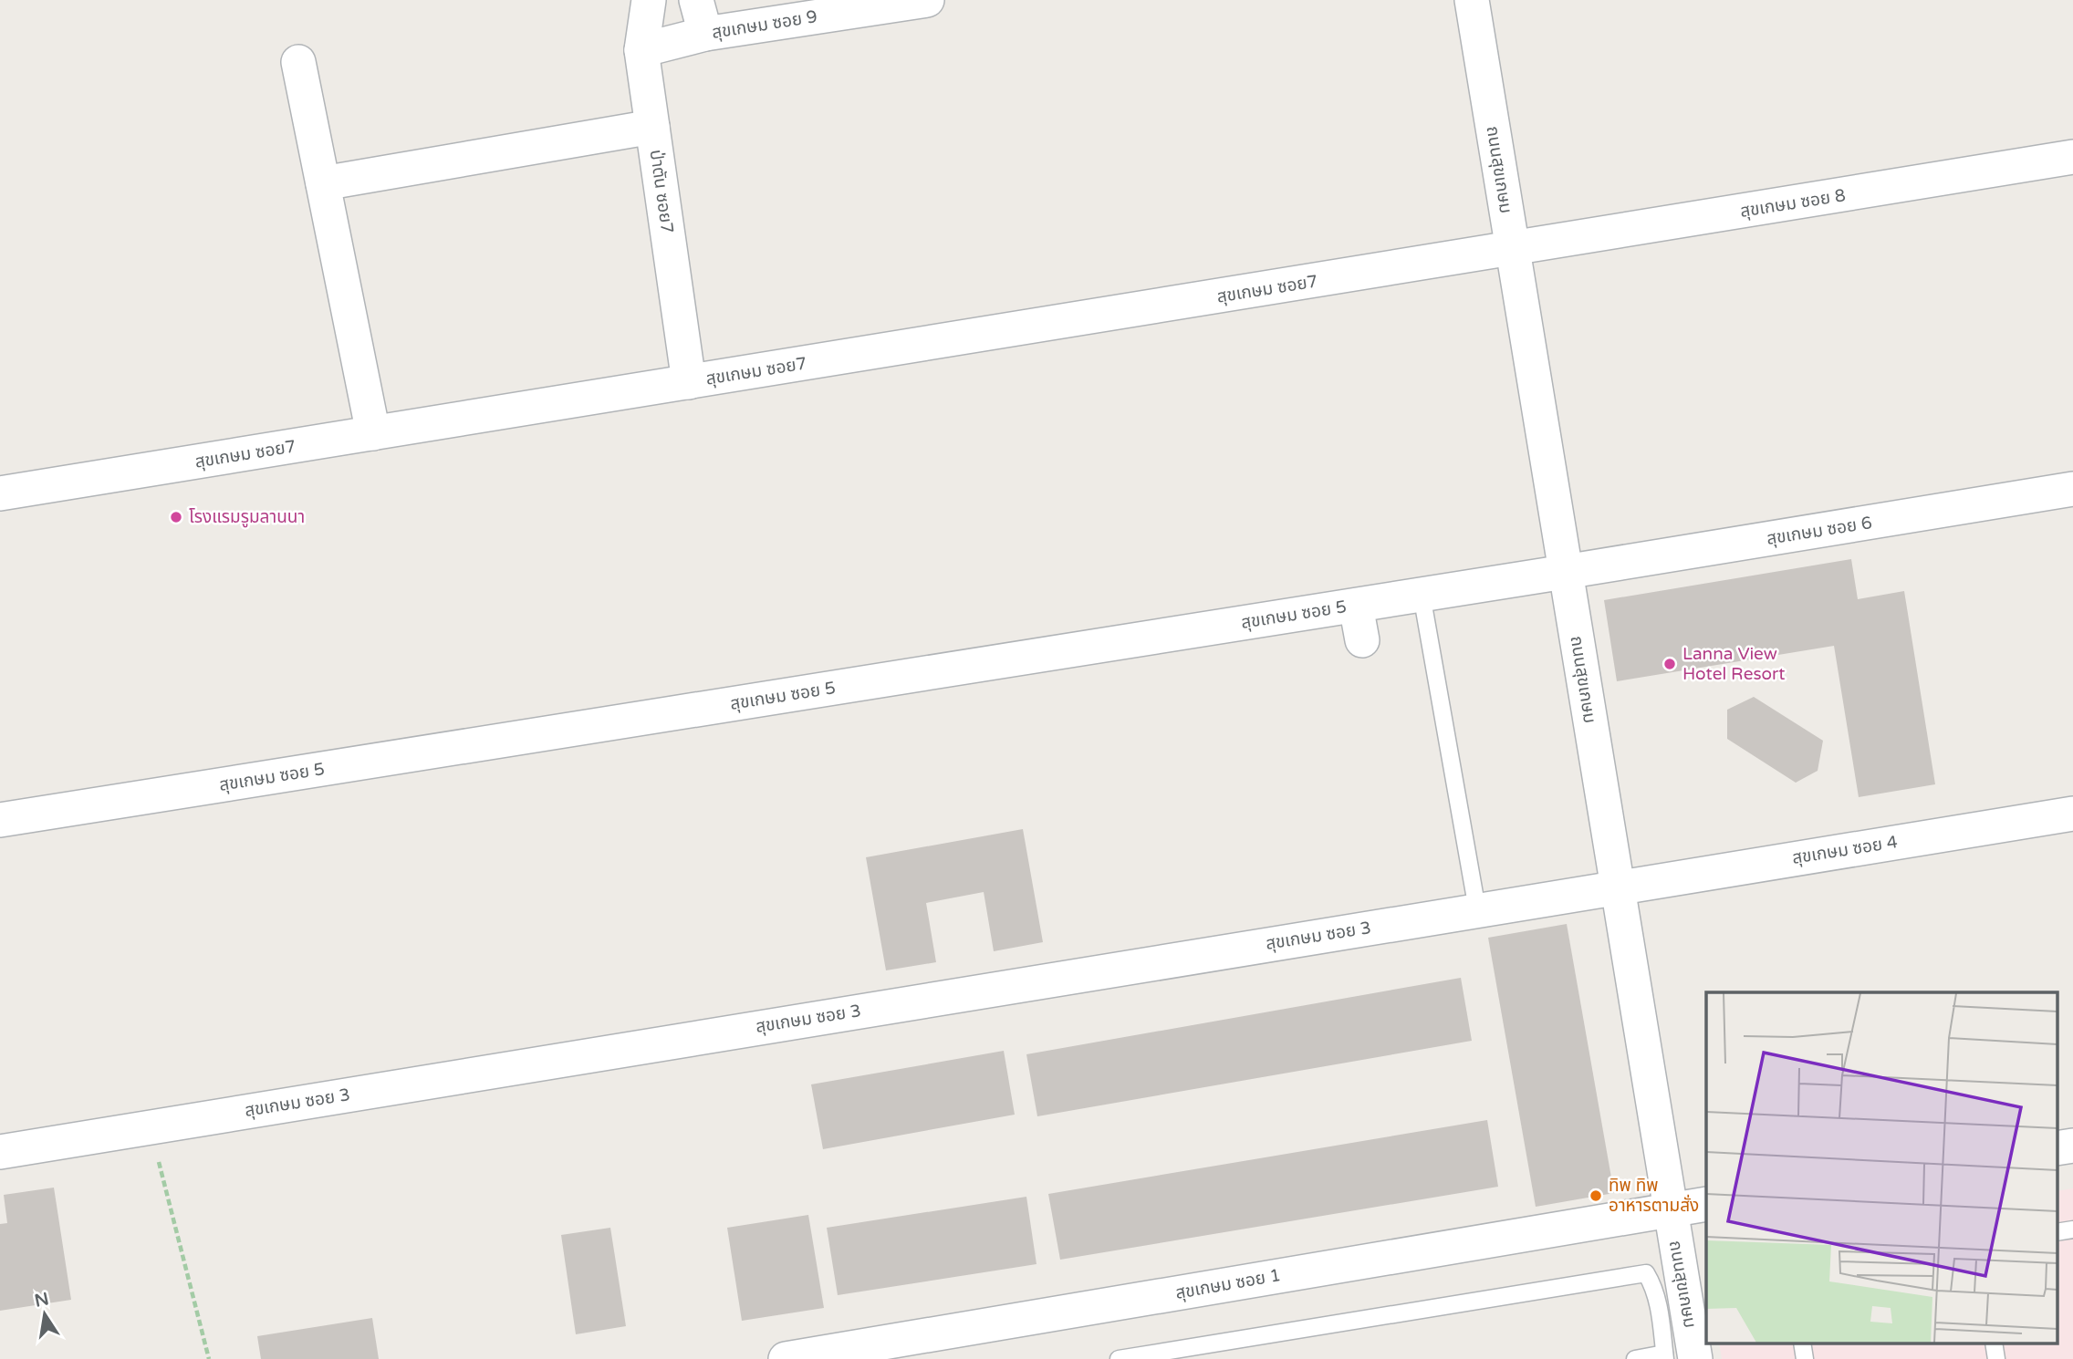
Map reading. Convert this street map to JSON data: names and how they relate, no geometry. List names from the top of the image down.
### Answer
{
  "streets": {
    "street": [
      "สุขเกษม ซอย 9",
      "ถนนสุขเกษม",
      "ป่าตัน ซอย7",
      "สุขเกษม ซอย 8",
      "สุขเกษม ซอย7",
      "สุขเกษม ซอย 6",
      "สุขเกษม ซอย 5",
      "สุขเกษม ซอย 4",
      "สุขเกษม ซอย 3",
      "สุขเกษม ซอย 1"
    ]
  },
  "crossings": [
    ["สุขเกษม ซอย 9", "ป่าตัน ซอย7"],
    ["ถนนสุขเกษม", "สุขเกษม ซอย 8"],
    ["ถนนสุขเกษม", "สุขเกษม ซอย7"],
    ["ถนนสุขเกษม", "สุขเกษม ซอย 6"],
    ["ถนนสุขเกษม", "สุขเกษม ซอย 5"],
    ["ถนนสุขเกษม", "สุขเกษม ซอย 4"],
    ["ถนนสุขเกษม", "สุขเกษม ซอย 3"],
    ["ถนนสุขเกษม", "สุขเกษม ซอย 1"],
    ["ป่าตัน ซอย7", "สุขเกษม ซอย7"],
    ["สุขเกษม ซอย 8", "สุขเกษม ซอย7"],
    ["สุขเกษม ซอย 6", "สุขเกษม ซอย 5"],
    ["สุขเกษม ซอย 4", "สุขเกษม ซอย 3"]
  ],
  "places": ["โรงแรมรูมลานนา", "Lanna View Hotel Resort", "ทิพ ทิพ อาหารตามสั่ง"],
  "north": "top"
}
